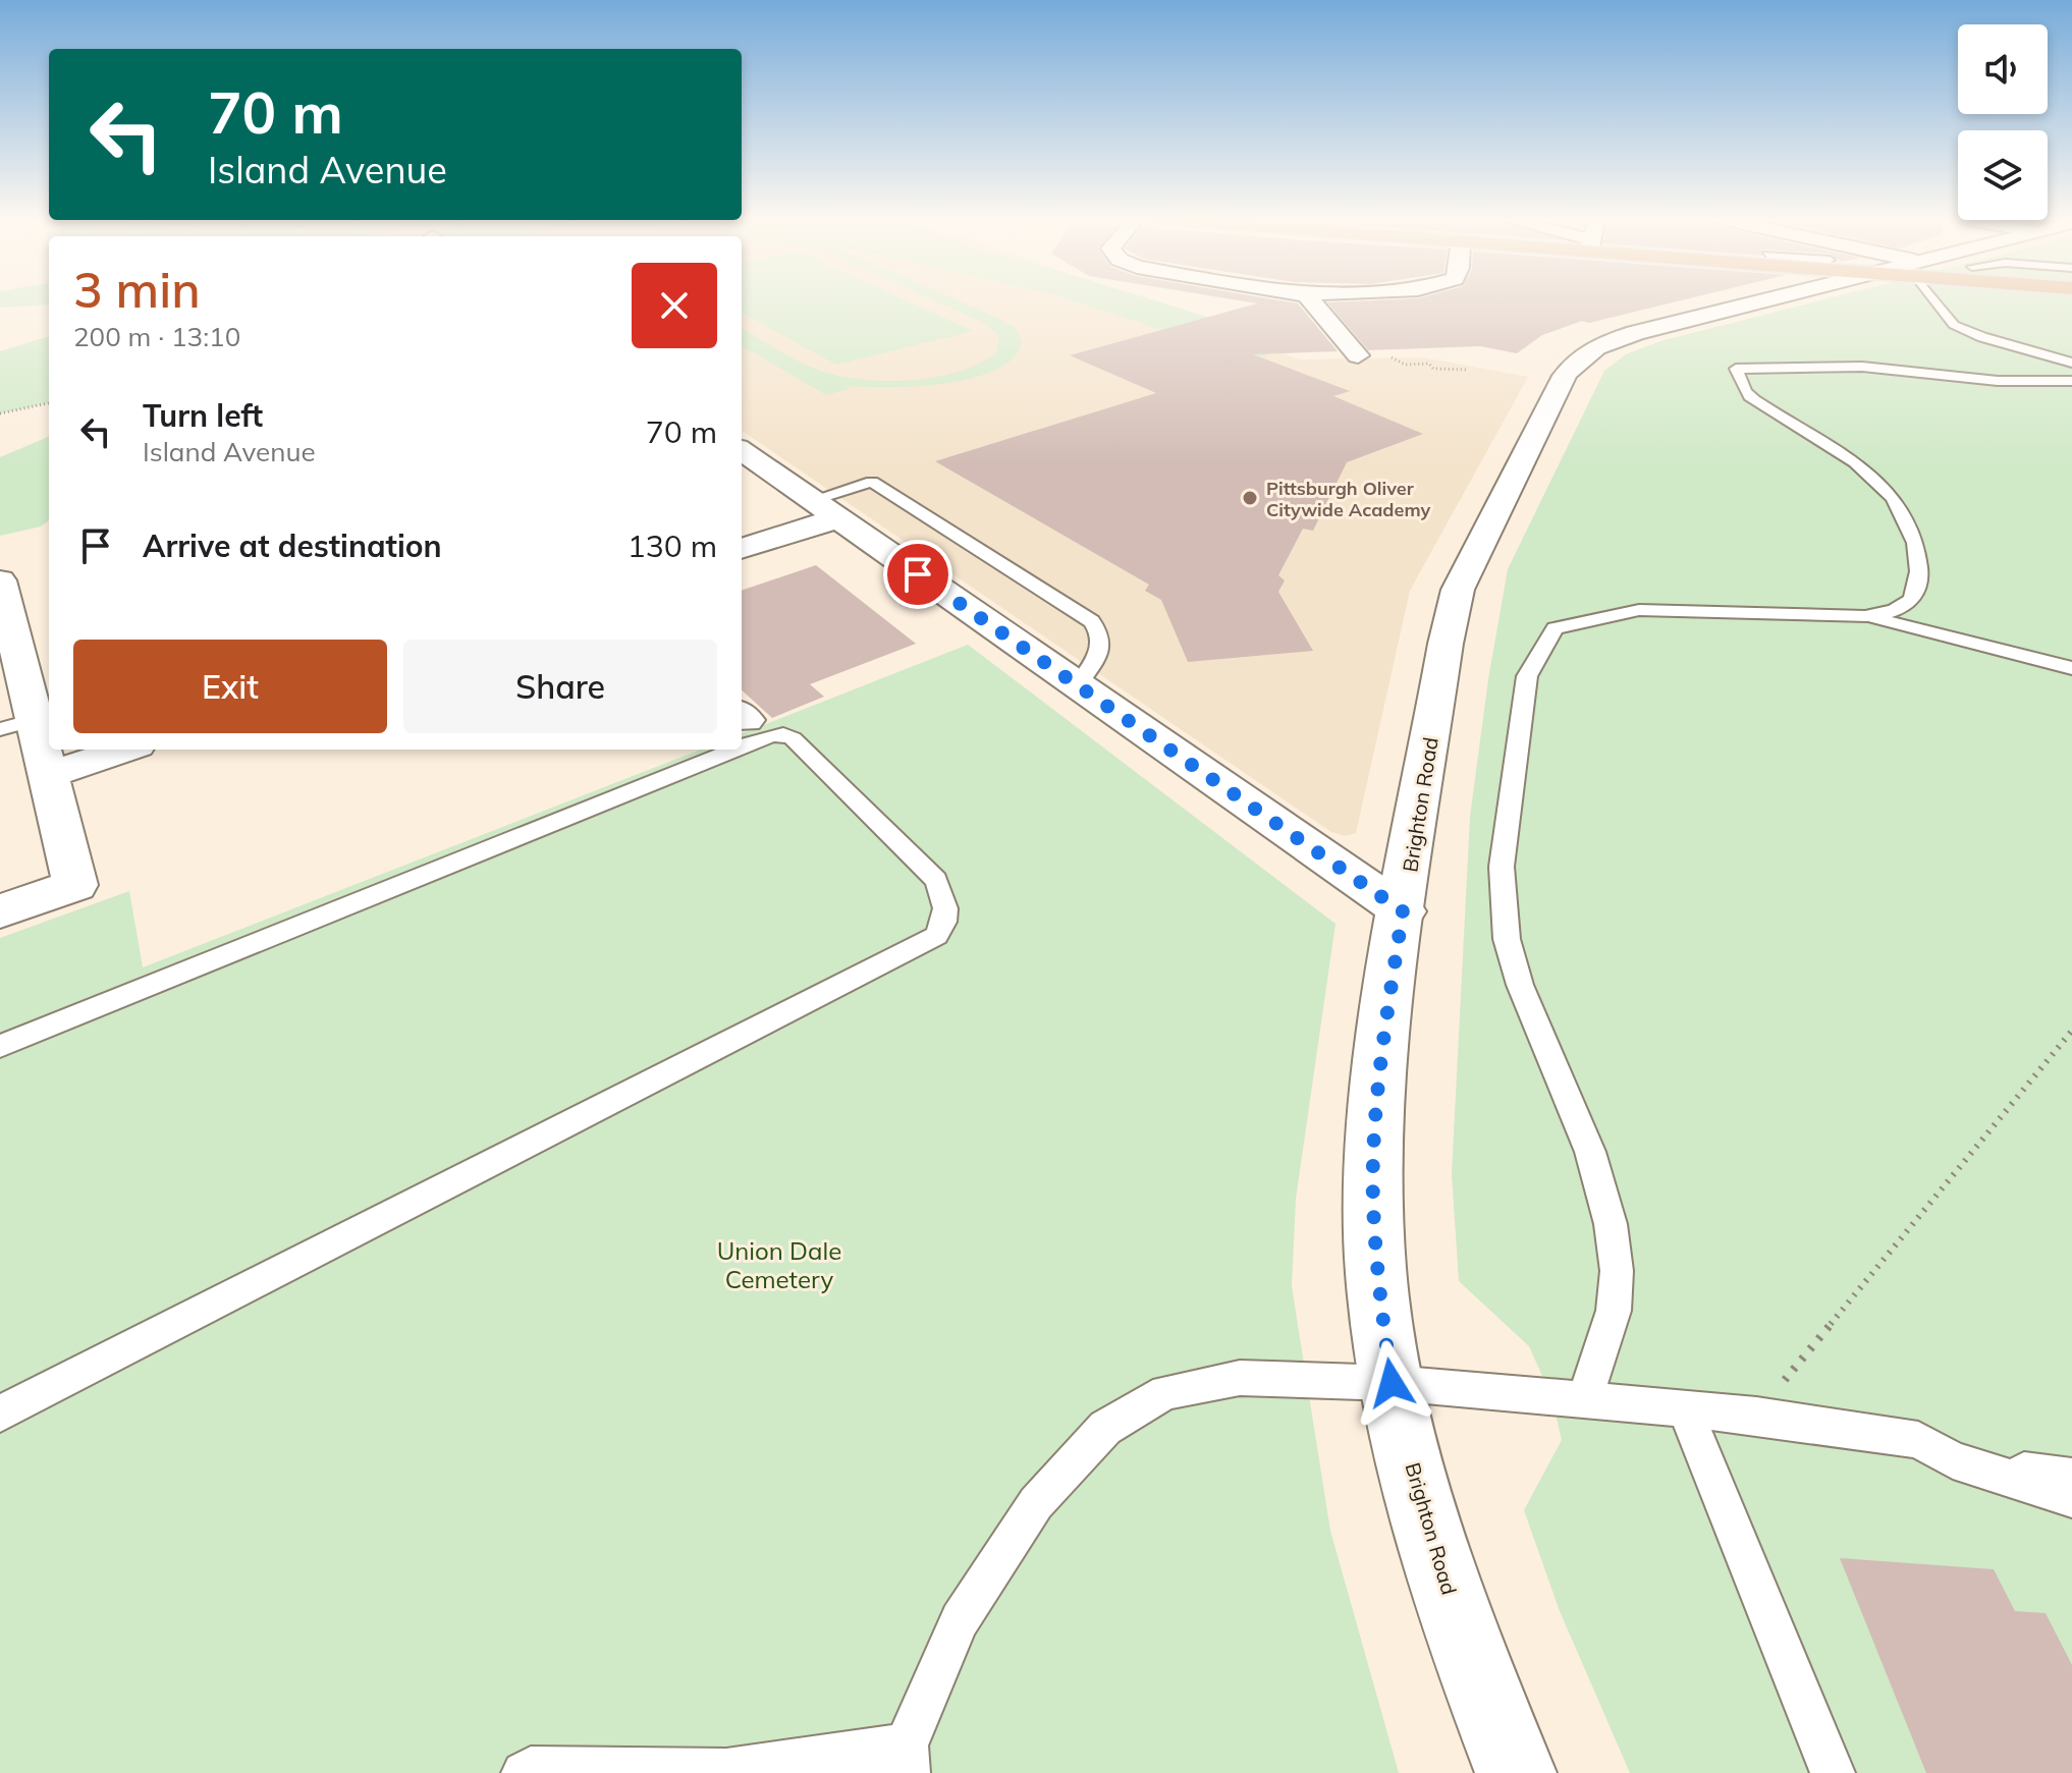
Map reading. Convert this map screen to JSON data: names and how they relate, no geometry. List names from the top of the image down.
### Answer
{
  "streets": {
    "street": ["Brighton Road"]
  },
  "parks": ["Union Dale Cemetery"],
  "places": ["Pittsburgh Oliver Citywide Academy"],
  "page": {
    "turn": ["70 m", "Island Avenue"],
    "heading": ["3 min", "200 m · 13:10"],
    "list": [
      {
        "name": "Turn left",
        "note": "Island Avenue",
        "value": "70 m"
      },
      {
        "name": "Arrive at destination",
        "value": "130 m"
      }
    ],
    "buttons": ["Exit", "Share"]
  }
}
